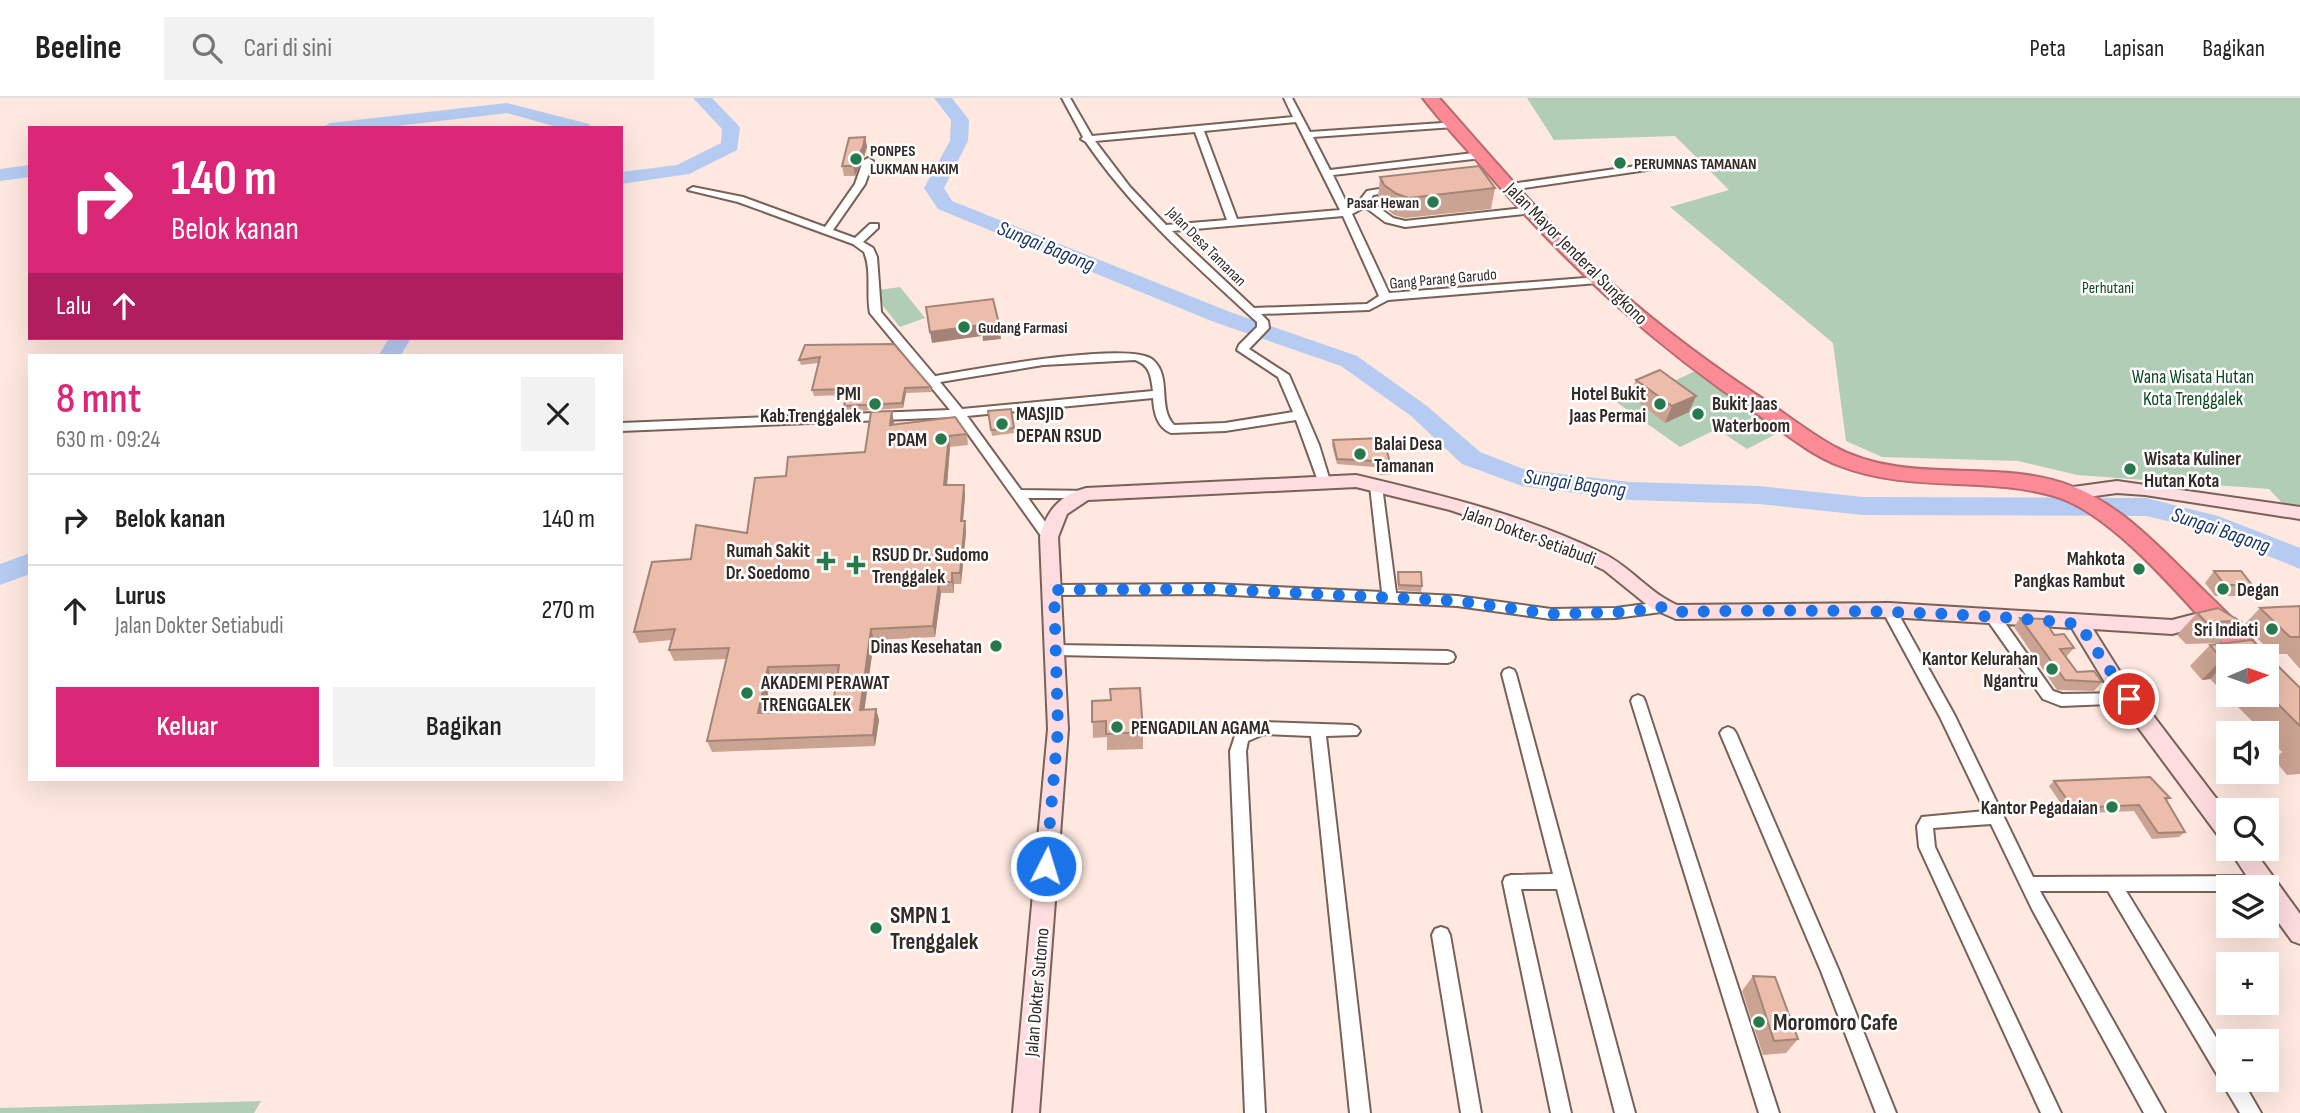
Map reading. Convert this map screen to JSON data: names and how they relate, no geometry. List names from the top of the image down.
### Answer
{
  "streets": {
    "highway": ["Jalan Mayor Jenderal Sungkono"],
    "street": [
      "Jalan Desa Tamanan",
      "Gang Parang Garudo",
      "Jalan Dokter Setiabudi",
      "Jalan Dokter Sutomo"
    ]
  },
  "crossings": [
    ["Jalan Desa Tamanan", "Gang Parang Garudo"],
    ["Jalan Desa Tamanan", "Jalan Dokter Setiabudi"],
    ["Jalan Mayor Jenderal Sungkono", "Gang Parang Garudo"]
  ],
  "water": ["Sungai Bagong"],
  "parks": ["Perhutani", "Wana Wisata Hutan Kota Trenggalek"],
  "places": {
    "other": [
      "PONPES LUKMAN HAKIM",
      "PERUMNAS TAMANAN",
      "Pasar Hewan",
      "Gudang Farmasi",
      "PMI Kab.Trenggalek",
      "Hotel Bukit Jaas Permai",
      "Bukit Jaas Waterboom",
      "MASJID DEPAN RSUD",
      "PDAM",
      "Balai Desa Tamanan",
      "Wisata Kuliner Hutan Kota",
      "Mahkota Pangkas Rambut",
      "Degan",
      "Sri Indiati",
      "Dinas Kesehatan",
      "Kantor Kelurahan Ngantru",
      "AKADEMI PERAWAT TRENGGALEK",
      "PENGADILAN AGAMA",
      "Kantor Pegadaian",
      "SMPN 1 Trenggalek",
      "Moromoro Cafe"
    ],
    "health": ["Rumah Sakit Dr. Soedomo", "RSUD Dr. Sudomo Trenggalek"]
  },
  "north": "right",
  "page": {
    "header": "Beeline",
    "search": "Cari di sini",
    "nav": ["Peta", "Lapisan", "Bagikan"],
    "turn": ["140 m", "Belok kanan"],
    "then": "Lalu",
    "heading": ["8 mnt", "630 m · 09:24"],
    "list": [
      {
        "name": "Belok kanan",
        "value": "140 m"
      },
      {
        "name": "Lurus",
        "note": "Jalan Dokter Setiabudi",
        "value": "270 m"
      }
    ],
    "map_buttons": ["+", "−"],
    "buttons": ["Keluar", "Bagikan"]
  }
}
